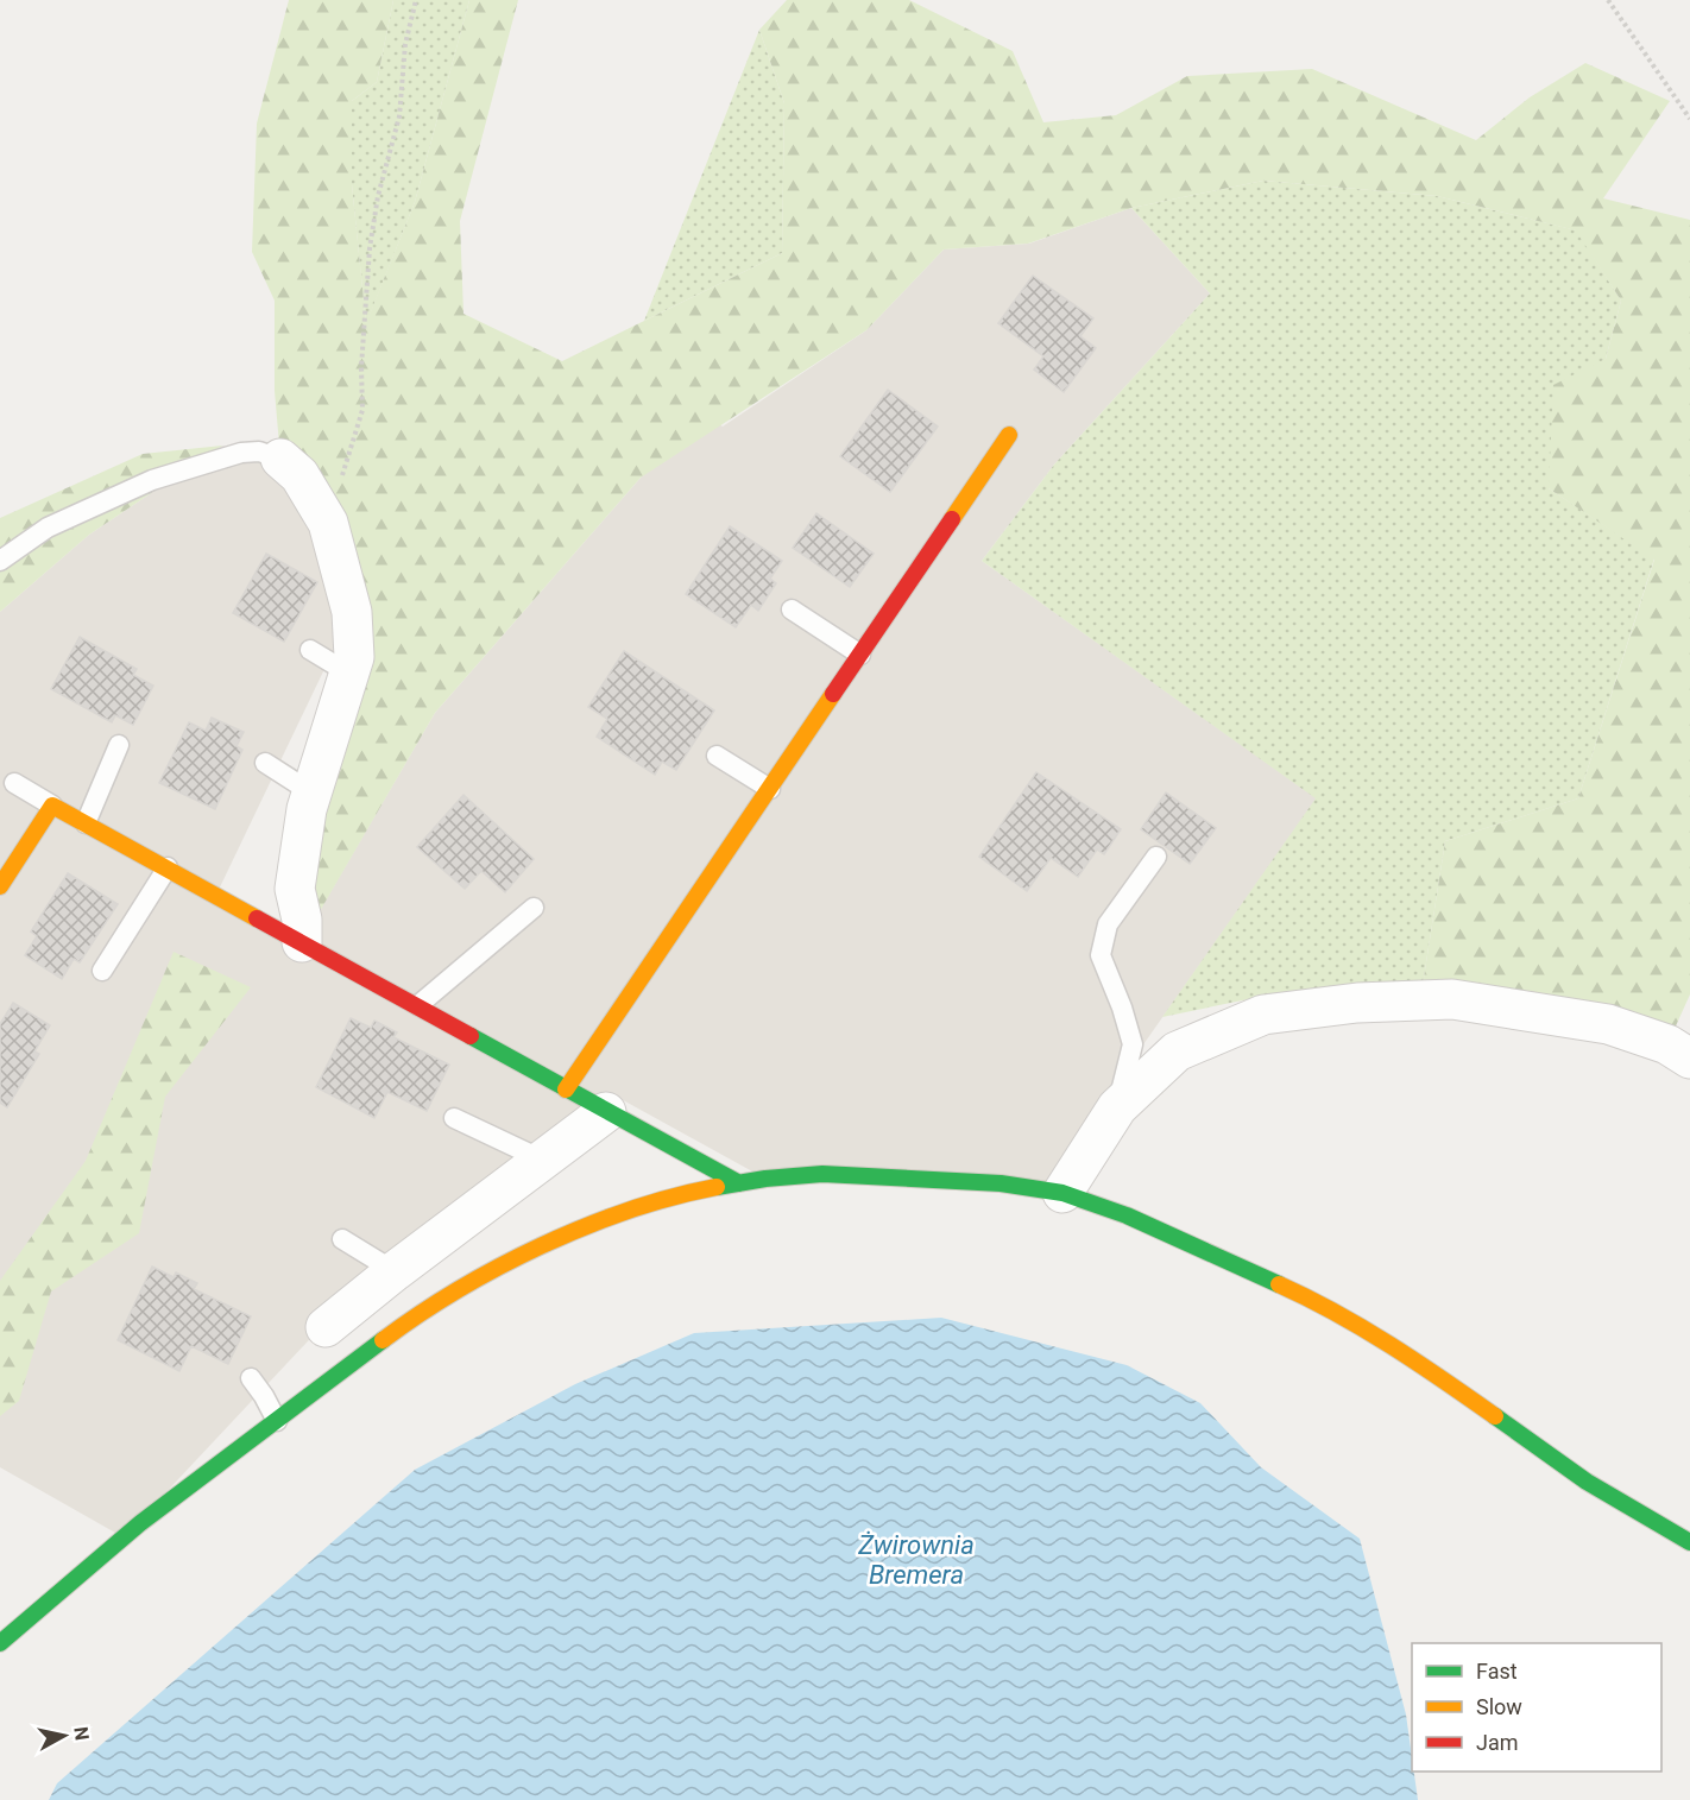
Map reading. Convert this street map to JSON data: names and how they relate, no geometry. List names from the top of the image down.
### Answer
{
  "water": ["Żwirownia Bremera"],
  "legend": ["Fast", "Slow", "Jam"],
  "north": "right"
}
